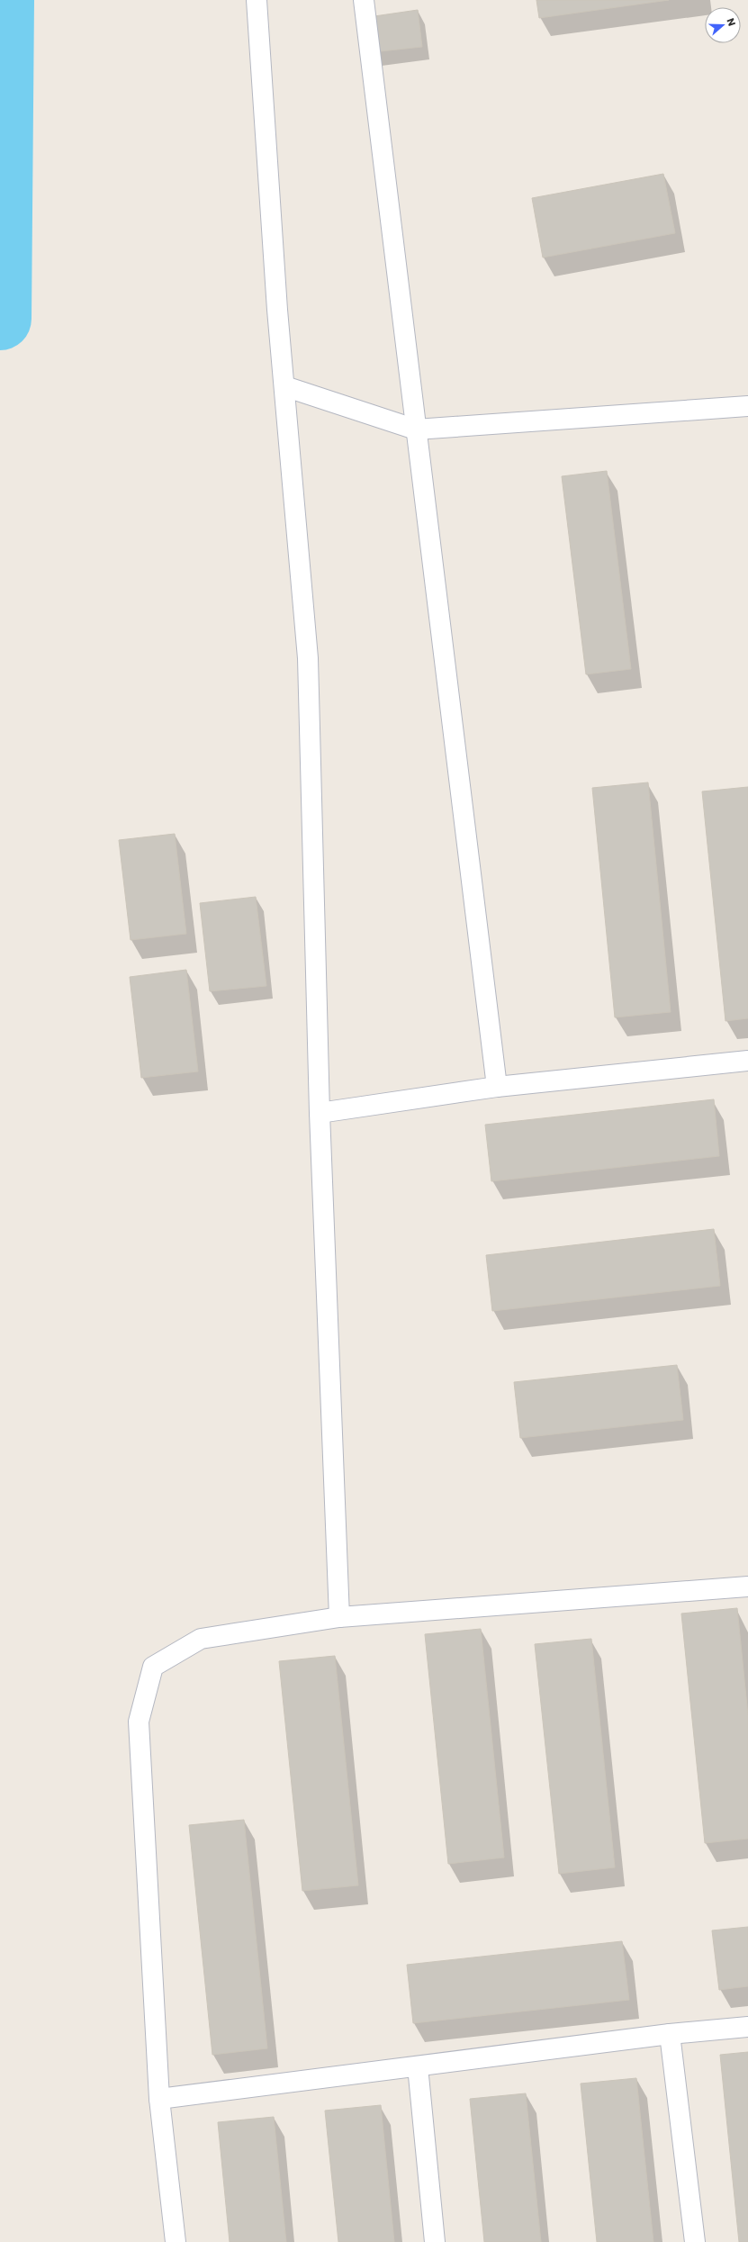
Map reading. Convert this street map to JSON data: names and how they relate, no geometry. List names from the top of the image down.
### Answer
{
  "north": "right"
}
